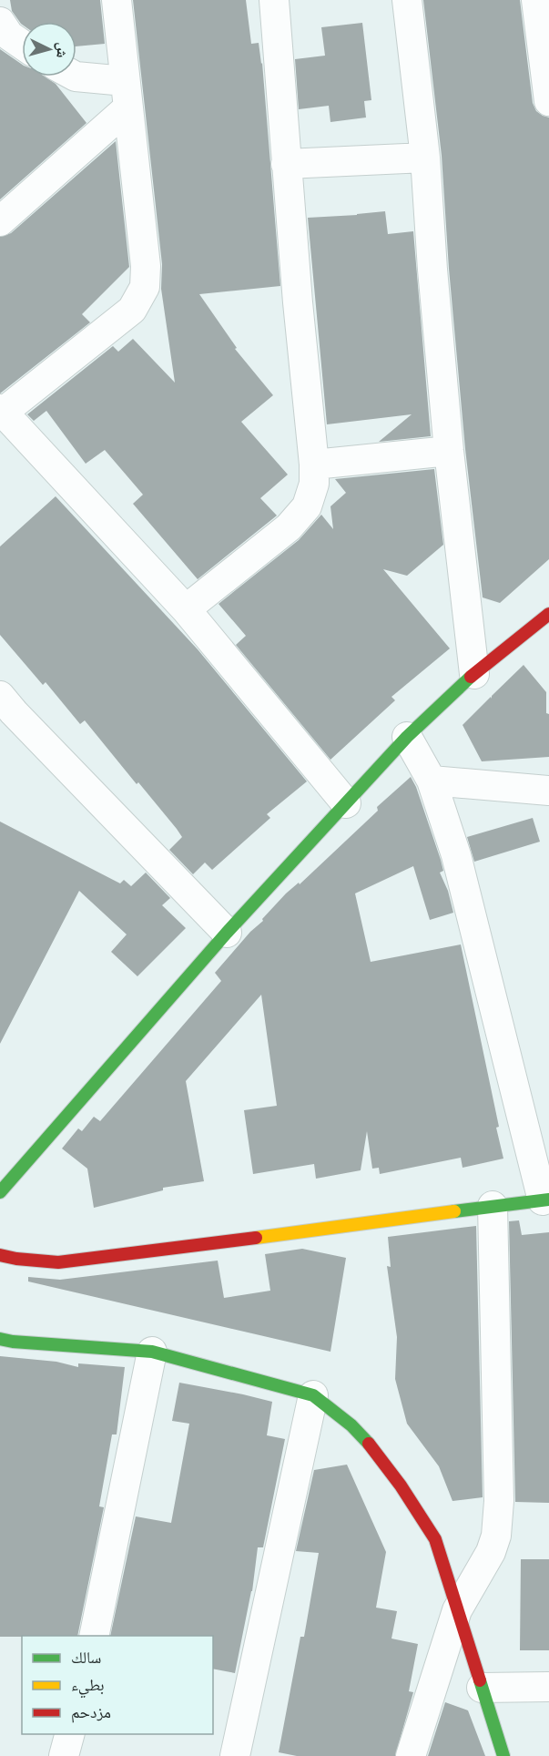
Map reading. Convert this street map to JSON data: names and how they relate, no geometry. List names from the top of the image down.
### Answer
{
  "legend": ["سالك", "بطيء", "مزدحم"],
  "north": "right"
}
